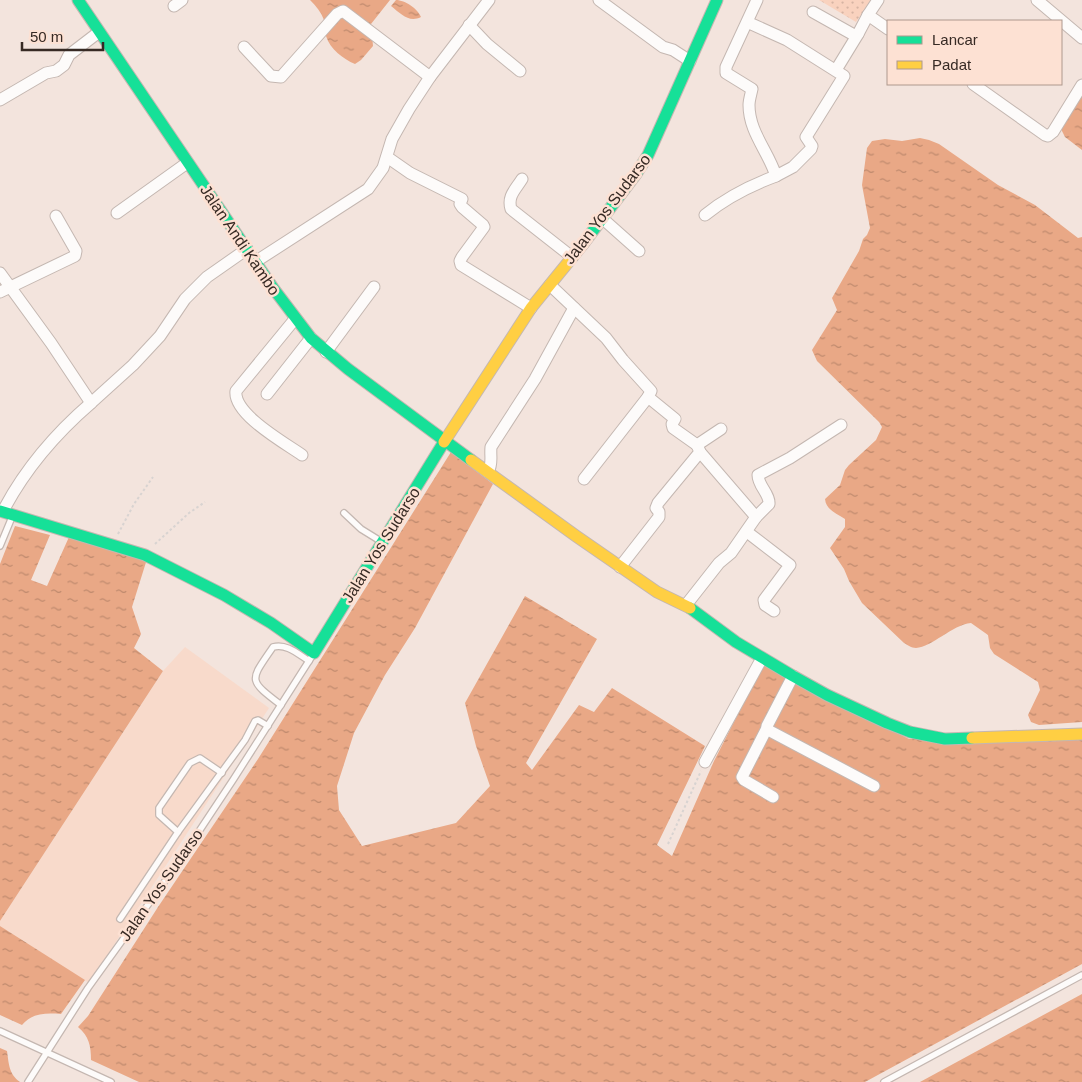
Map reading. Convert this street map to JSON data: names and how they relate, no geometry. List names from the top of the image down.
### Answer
{
  "streets": {
    "street": ["Jalan Yos Sudarso", "Jalan Andi Kambo"]
  },
  "crossings": [
    ["Jalan Yos Sudarso", "Jalan Andi Kambo"]
  ],
  "legend": ["Lancar", "Padat"],
  "scale_bar": "50 m"
}
